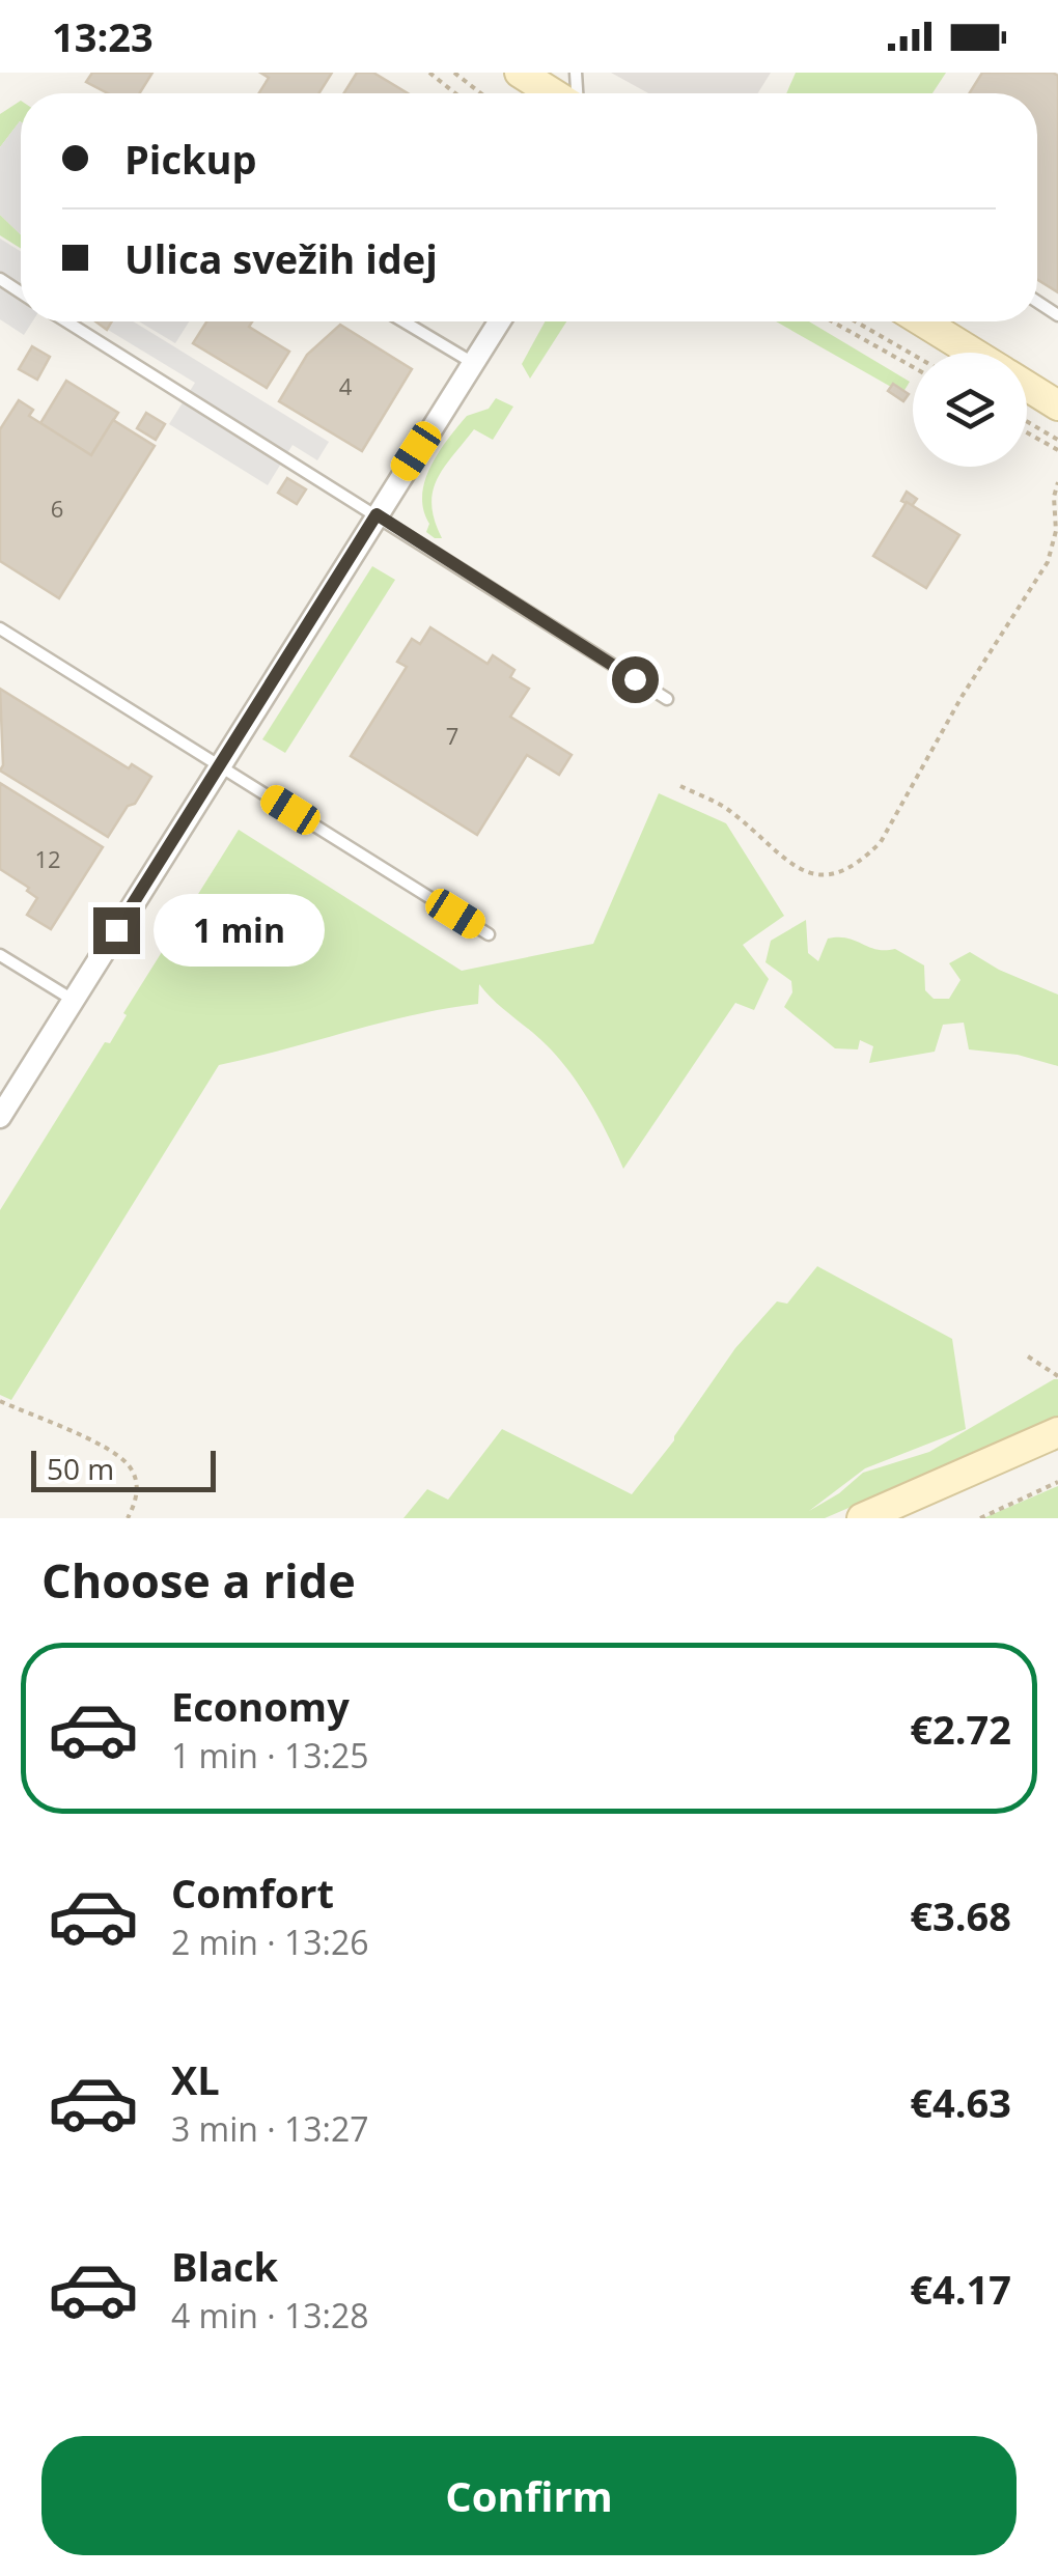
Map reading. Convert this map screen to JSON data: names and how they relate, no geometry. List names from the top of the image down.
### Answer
{
  "house_numbers": [
    "4",
    "6",
    "7",
    "12"
  ],
  "scale_bar": "50 m",
  "page": {
    "status": "13:23",
    "banner": ["Pickup", "Ulica svežih idej"],
    "bubble": "1 min",
    "scale": "50 m",
    "heading": "Choose a ride",
    "list": [
      {
        "name": "Economy",
        "note": "1 min · 13:25",
        "value": "€2.72"
      },
      {
        "name": "Comfort",
        "note": "2 min · 13:26",
        "value": "€3.68"
      },
      {
        "name": "XL",
        "note": "3 min · 13:27",
        "value": "€4.63"
      },
      {
        "name": "Black",
        "note": "4 min · 13:28",
        "value": "€4.17"
      }
    ],
    "buttons": "Confirm"
  }
}
